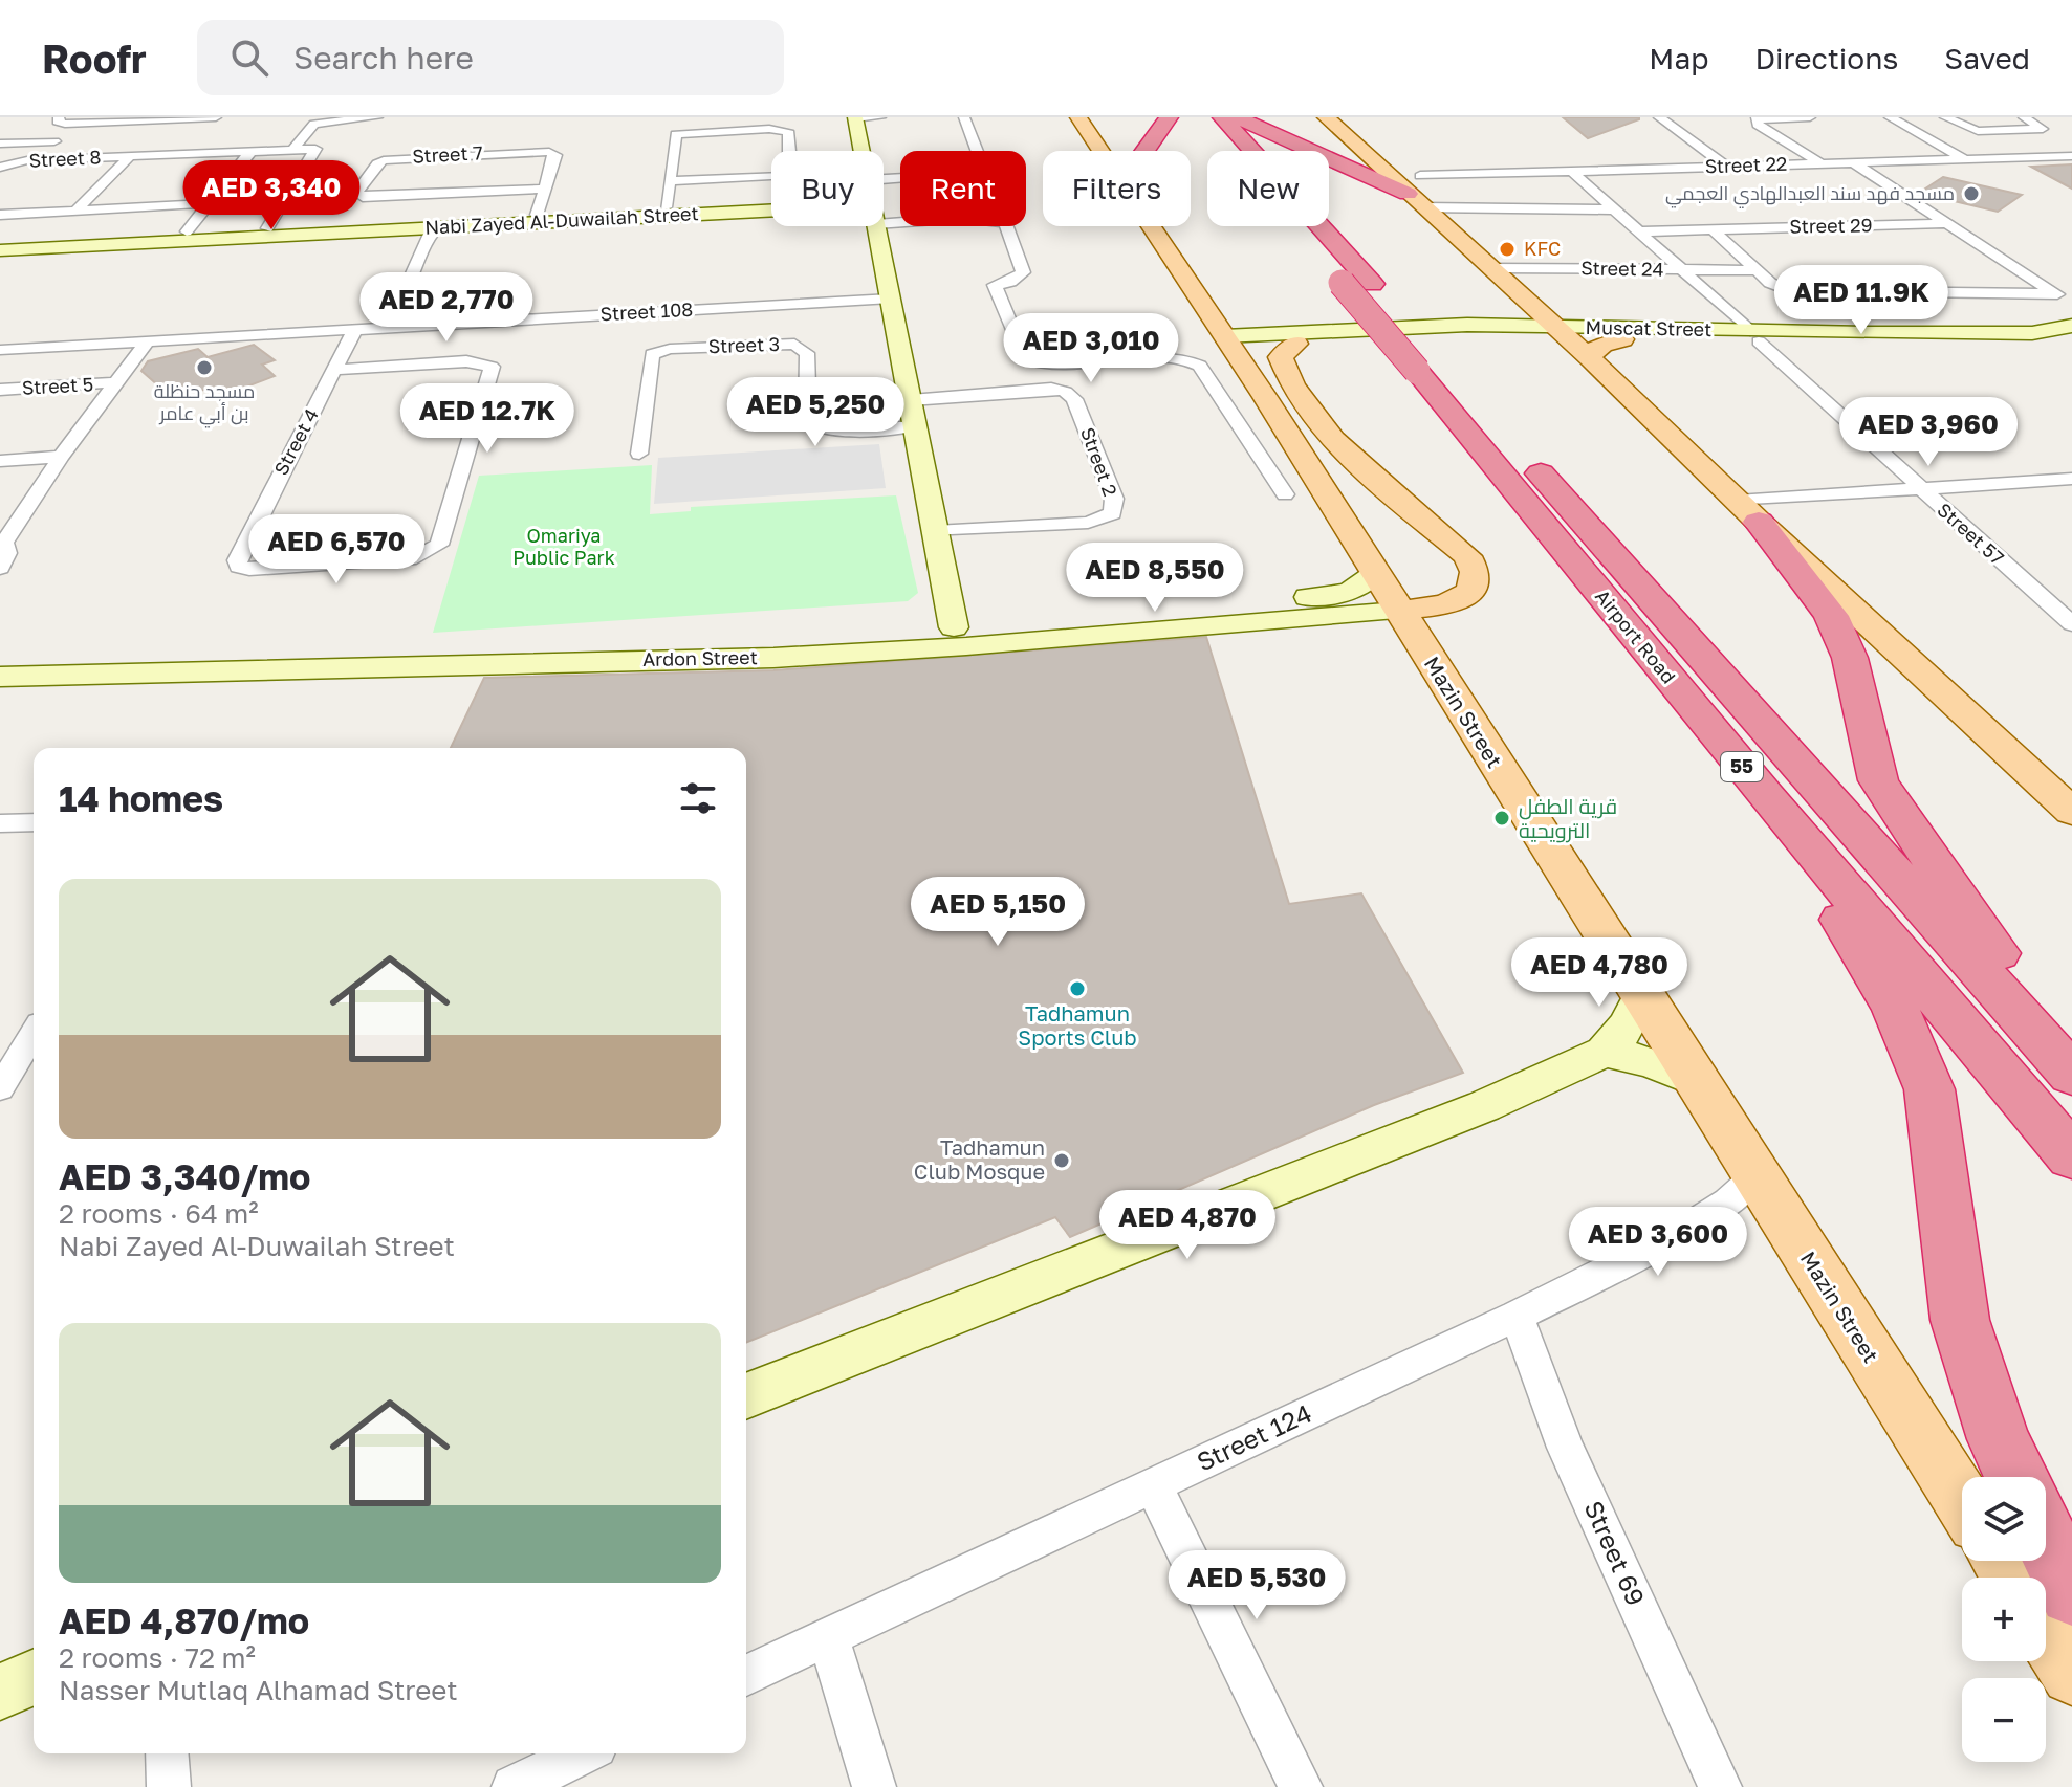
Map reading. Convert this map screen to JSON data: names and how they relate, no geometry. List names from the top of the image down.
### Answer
{
  "streets": {
    "highway": ["Airport Road", "55"],
    "main road": ["Mazin Street"],
    "street": [
      "Street 7",
      "Street 8",
      "Street 22",
      "Nabi Zayed Al-Duwailah Street",
      "Street 29",
      "Street 24",
      "Street 108",
      "Muscat Street",
      "Street 3",
      "Street 5",
      "Street 4",
      "Street 2",
      "Street 57",
      "Ardon Street",
      "Street 124",
      "Street 69"
    ]
  },
  "crossings": [
    ["Street 7", "Nabi Zayed Al-Duwailah Street"],
    ["Street 22", "Street 57"],
    ["Street 29", "Street 57"],
    ["Street 24", "Street 57"],
    ["Street 108", "Street 5"],
    ["Street 108", "Street 4"],
    ["Muscat Street", "Street 57"],
    ["Muscat Street", "Mazin Street"],
    ["Ardon Street", "Mazin Street"],
    ["Mazin Street", "Street 124"],
    ["Street 124", "Street 69"]
  ],
  "parks": ["Omariya Public Park"],
  "places": [
    "مسجد فهد سند العبدالهادي العجمي",
    "KFC",
    "مسجد حنظلة بن أبي عامر",
    "قرية الطفل الترويحية",
    "Tadhamun Sports Club",
    "Tadhamun Club Mosque"
  ],
  "page": {
    "header": "Roofr",
    "search": "Search here",
    "nav": ["Map", "Directions", "Saved"],
    "chip": [
      "Buy",
      "Rent",
      "Filters",
      "New"
    ],
    "price": [
      "AED 3,340",
      "AED 11.9K",
      "AED 2,770",
      "AED 3,010",
      "AED 5,250",
      "AED 12.7K",
      "AED 3,960",
      "AED 6,570",
      "AED 8,550",
      "AED 5,150",
      "AED 4,780",
      "AED 4,870",
      "AED 3,600",
      "AED 5,530"
    ],
    "heading": "14 homes",
    "list": [
      {
        "name": "AED 3,340/mo",
        "note": "2 rooms · 64 m² · Nabi Zayed Al-Duwailah Street"
      },
      {
        "name": "AED 4,870/mo",
        "note": "2 rooms · 72 m² · Nasser Mutlaq Alhamad Street"
      }
    ],
    "map_buttons": ["+", "−"]
  }
}
